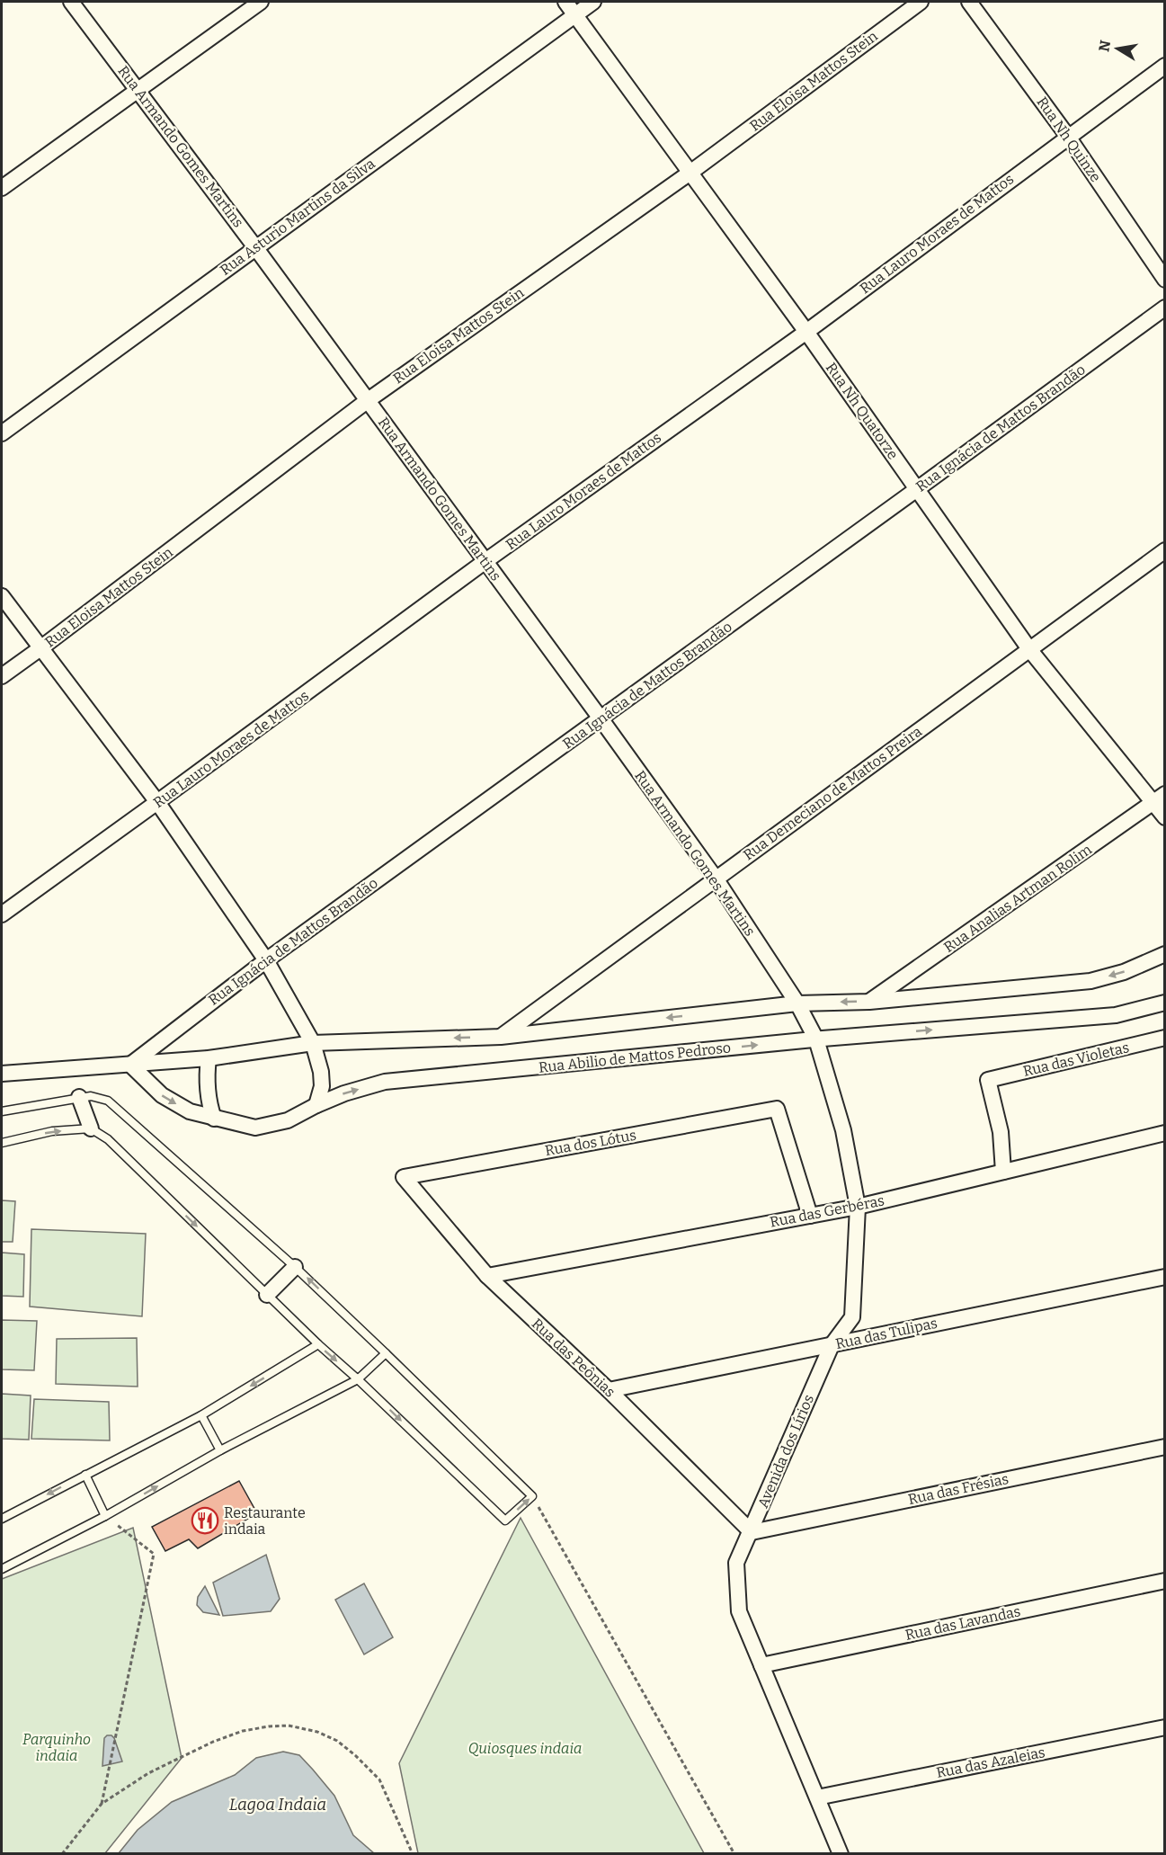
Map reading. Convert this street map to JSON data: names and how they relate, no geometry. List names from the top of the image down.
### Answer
{
  "streets": {
    "street": [
      "Rua Eloisa Mattos Stein",
      "Rua Nh Quinze",
      "Rua Armando Gomes Martins",
      "Rua Asturio Martins da Silva",
      "Rua Lauro Moraes de Mattos",
      "Rua Nh Quatorze",
      "Rua Ignácia de Mattos Brandão",
      "Rua Demeciano de Mattos Preira",
      "Rua Analias Artman Rolim",
      "Rua Abilio de Mattos Pedroso",
      "Rua das Violetas",
      "Rua dos Lótus",
      "Rua das Gerbéras",
      "Rua das Tulipas",
      "Rua das Peônias",
      "Avenida dos Lírios",
      "Rua das Frésias",
      "Rua das Lavandas",
      "Rua das Azaleias"
    ]
  },
  "crossings": [
    ["Rua Eloisa Mattos Stein", "Rua Armando Gomes Martins"],
    ["Rua Eloisa Mattos Stein", "Rua Nh Quatorze"],
    ["Rua Nh Quinze", "Rua Lauro Moraes de Mattos"],
    ["Rua Armando Gomes Martins", "Rua Asturio Martins da Silva"],
    ["Rua Armando Gomes Martins", "Rua Lauro Moraes de Mattos"],
    ["Rua Armando Gomes Martins", "Rua Ignácia de Mattos Brandão"],
    ["Rua Armando Gomes Martins", "Rua Demeciano de Mattos Preira"],
    ["Rua Armando Gomes Martins", "Rua Abilio de Mattos Pedroso"],
    ["Rua Armando Gomes Martins", "Avenida dos Lírios"],
    ["Rua Asturio Martins da Silva", "Rua Nh Quatorze"],
    ["Rua Lauro Moraes de Mattos", "Rua Nh Quatorze"],
    ["Rua Nh Quatorze", "Rua Ignácia de Mattos Brandão"],
    ["Rua Nh Quatorze", "Rua Demeciano de Mattos Preira"],
    ["Rua Nh Quatorze", "Rua Analias Artman Rolim"],
    ["Rua Ignácia de Mattos Brandão", "Rua Abilio de Mattos Pedroso"],
    ["Rua Abilio de Mattos Pedroso", "Avenida dos Lírios"],
    ["Rua das Violetas", "Rua das Gerbéras"],
    ["Rua dos Lótus", "Rua das Gerbéras"],
    ["Rua dos Lótus", "Rua das Peônias"],
    ["Rua das Gerbéras", "Rua das Peônias"],
    ["Rua das Gerbéras", "Avenida dos Lírios"],
    ["Rua das Tulipas", "Rua das Peônias"],
    ["Rua das Tulipas", "Avenida dos Lírios"],
    ["Rua das Peônias", "Avenida dos Lírios"],
    ["Rua das Peônias", "Rua das Frésias"],
    ["Avenida dos Lírios", "Rua das Frésias"],
    ["Avenida dos Lírios", "Rua das Lavandas"],
    ["Avenida dos Lírios", "Rua das Azaleias"]
  ],
  "water": ["Lagoa Indaia"],
  "parks": ["Parquinho indaia", "Quiosques indaia"],
  "places": {
    "restaurant": ["Restaurante indaia"]
  },
  "north": "left"
}
